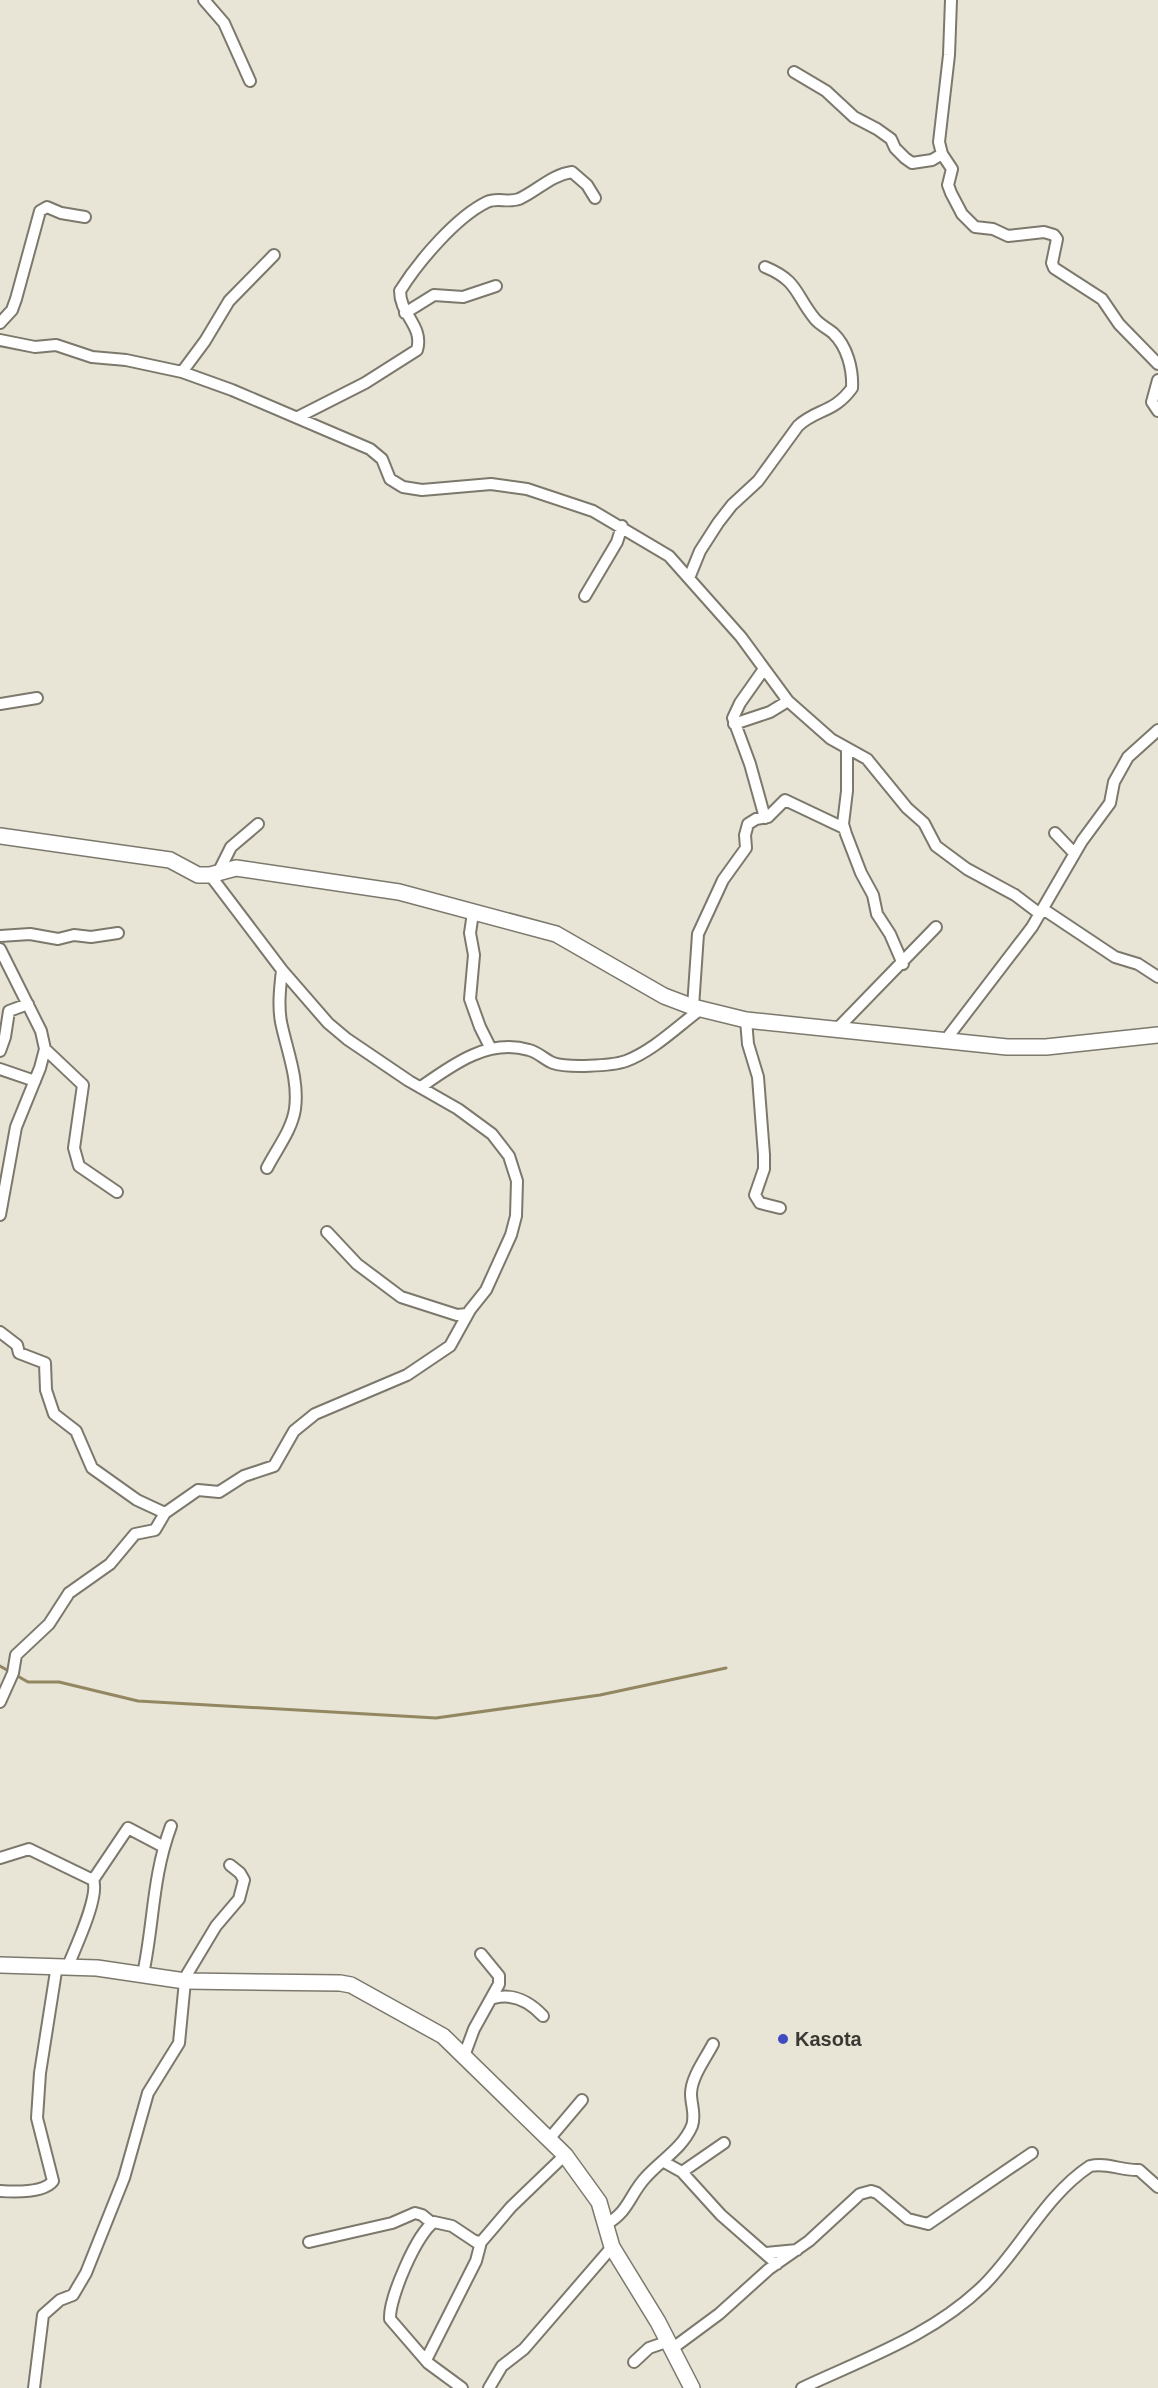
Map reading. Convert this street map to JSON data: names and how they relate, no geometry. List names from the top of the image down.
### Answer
{
  "places": ["Kasota"]
}
